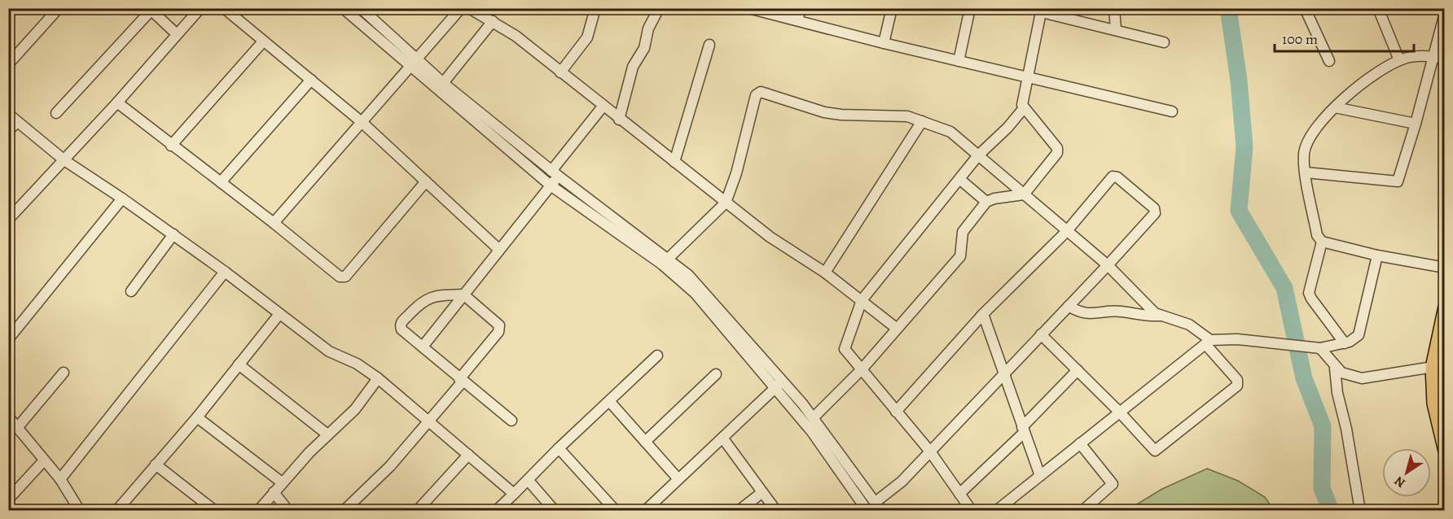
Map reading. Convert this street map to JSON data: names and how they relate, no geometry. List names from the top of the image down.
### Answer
{
  "scale_bar": "100 m",
  "north": "bottom left"
}
